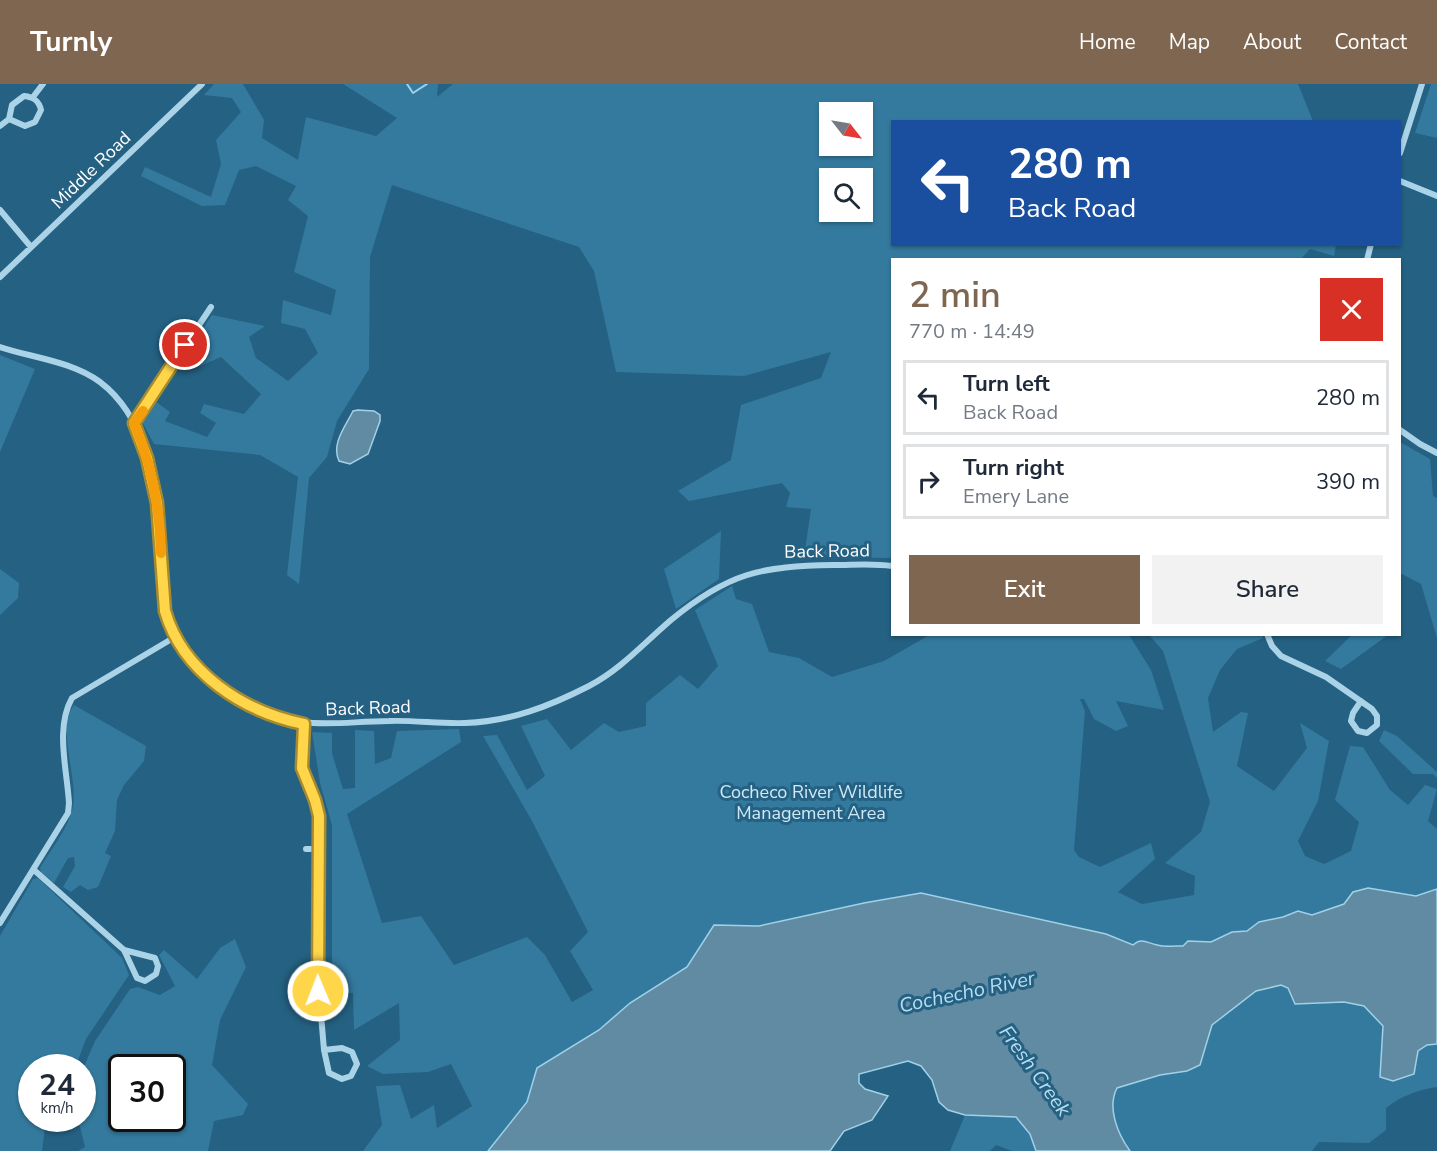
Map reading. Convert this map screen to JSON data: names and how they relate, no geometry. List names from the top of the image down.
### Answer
{
  "streets": {
    "street": ["Middle Road", "Back Road"]
  },
  "water": ["Cochecho River", "Fresh Creek"],
  "parks": ["Cocheco River Wildlife Management Area"],
  "north": "bottom right",
  "page": {
    "header": "Turnly",
    "nav": [
      "Home",
      "Map",
      "About",
      "Contact"
    ],
    "turn": ["280 m", "Back Road"],
    "heading": ["2 min", "770 m · 14:49"],
    "list": [
      {
        "name": "Turn left",
        "note": "Back Road",
        "value": "280 m"
      },
      {
        "name": "Turn right",
        "note": "Emery Lane",
        "value": "390 m"
      }
    ],
    "buttons": ["Exit", "Share"],
    "speed": "24 km/h",
    "limit": "30"
  }
}
